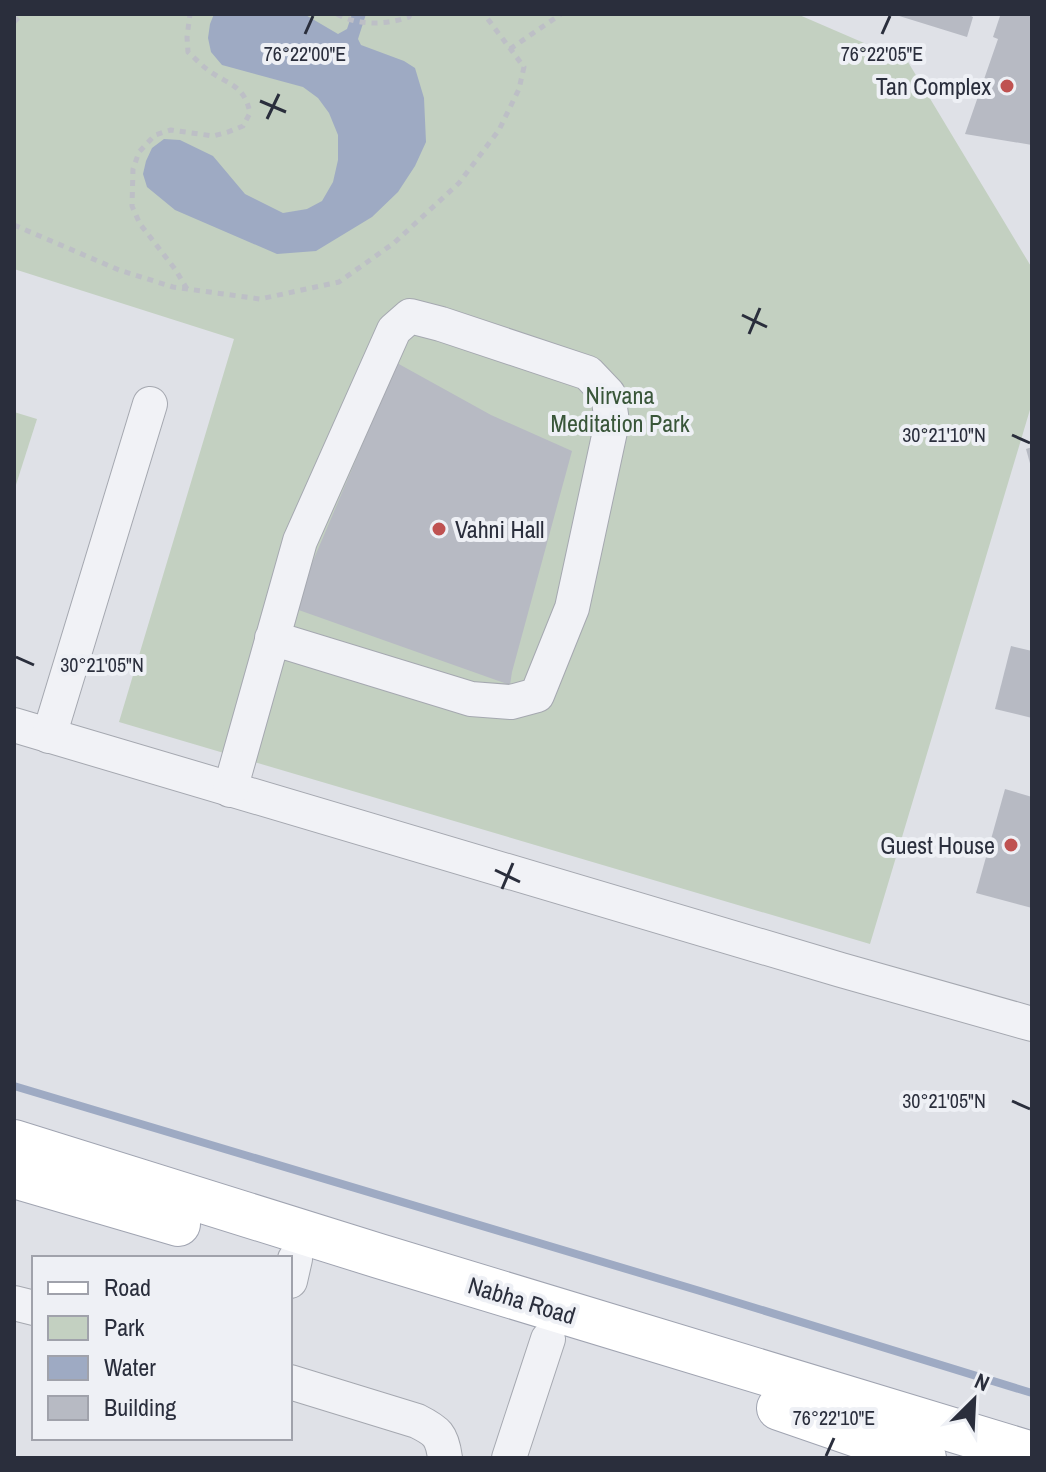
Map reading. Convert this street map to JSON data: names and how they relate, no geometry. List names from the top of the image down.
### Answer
{
  "streets": {
    "main road": ["Nabha Road"]
  },
  "parks": ["Nirvana Meditation Park"],
  "places": ["Tan Complex", "Vahni Hall", "Guest House"],
  "legend": [
    "Road",
    "Park",
    "Water",
    "Building"
  ],
  "north": "top right",
  "coordinates": [
    "76°22'00\"E",
    "76°22'05\"E",
    "30°21'10\"N",
    "30°21'05\"N",
    "76°22'10\"E"
  ]
}
